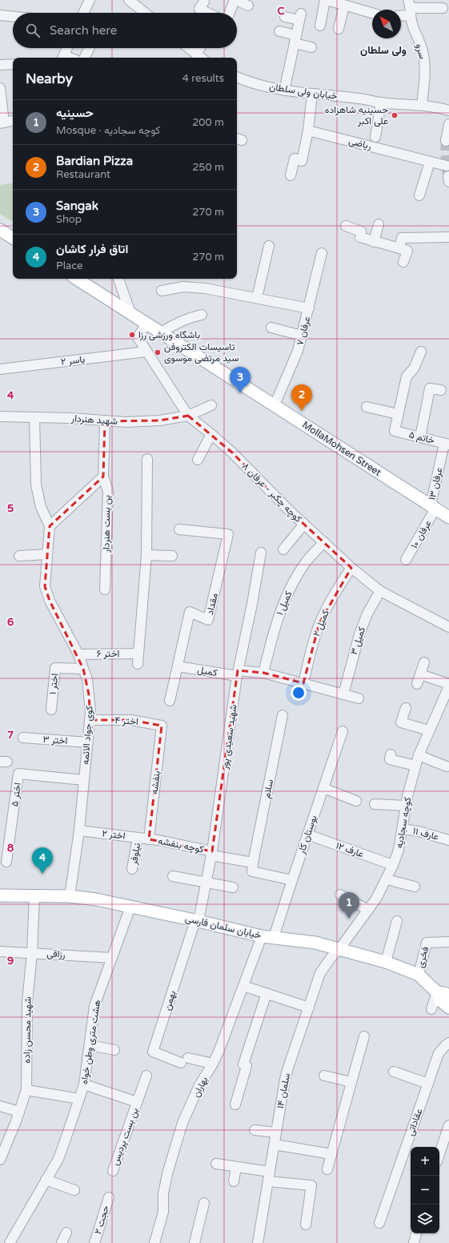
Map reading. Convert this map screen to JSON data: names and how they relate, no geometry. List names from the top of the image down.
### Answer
{
  "streets": {
    "main road": ["MollaMohsen Street", "خیابان سلمان فارسی"],
    "street": [
      "سرو",
      "خیابان ولی سلطان",
      "ریاضی",
      "عرفان ۷",
      "یاسر ۲",
      "شهید هنردار",
      "خاتم ۵",
      "عرفان ۱۳",
      "کوچه چکبر - عرفان ۸",
      "بن بست هنردار",
      "عرفان ۱۰",
      "کمیل ۱",
      "مقداد",
      "کمیل ۲",
      "کمیل ۳",
      "اختر ۶",
      "کمیل",
      "اختر ۱",
      "اختر ۴",
      "کوی جواد الائمه",
      "شهید سعیدی پور",
      "اختر ۳",
      "بنفشه",
      "سلام",
      "اختر ۵",
      "کوچه سجادیه",
      "عارف ۱۱",
      "اختر ۲",
      "بوستان کار",
      "کوچه بنفشه",
      "عارف ۱۲",
      "نیلوفر",
      "رزاقی",
      "فخری",
      "بهمن",
      "شهید محسن زاده",
      "هشت متری وطن خواه",
      "بهاران",
      "سلمان ۱۴",
      "عقاداتی",
      "بن بست پردیس",
      "حجت ۲"
    ]
  },
  "crossings": [
    ["سرو", "خیابان ولی سلطان"],
    ["عرفان ۷", "MollaMohsen Street"],
    ["یاسر ۲", "کوچه چکبر - عرفان ۸"],
    ["شهید هنردار", "کوچه چکبر - عرفان ۸"],
    ["شهید هنردار", "بن بست هنردار"],
    ["خاتم ۵", "عرفان ۱۳"],
    ["MollaMohsen Street", "عرفان ۱۳"],
    ["MollaMohsen Street", "کوچه چکبر - عرفان ۸"],
    ["MollaMohsen Street", "عرفان ۱۰"],
    ["عرفان ۱۳", "عرفان ۱۰"],
    ["کوچه چکبر - عرفان ۸", "کمیل ۱"],
    ["کوچه چکبر - عرفان ۸", "کمیل ۲"],
    ["کوچه چکبر - عرفان ۸", "کمیل ۳"],
    ["کمیل ۱", "کمیل"],
    ["مقداد", "کمیل"],
    ["کمیل ۲", "کمیل"],
    ["کمیل ۳", "کمیل"],
    ["اختر ۶", "کوی جواد الائمه"],
    ["کمیل", "شهید سعیدی پور"],
    ["اختر ۱", "کوی جواد الائمه"],
    ["اختر ۴", "کوی جواد الائمه"],
    ["اختر ۴", "بنفشه"],
    ["کوی جواد الائمه", "اختر ۳"],
    ["کوی جواد الائمه", "اختر ۵"],
    ["کوی جواد الائمه", "اختر ۲"],
    ["کوی جواد الائمه", "خیابان سلمان فارسی"],
    ["شهید سعیدی پور", "کوچه بنفشه"],
    ["شهید سعیدی پور", "خیابان سلمان فارسی"],
    ["شهید سعیدی پور", "بهمن"],
    ["بنفشه", "اختر ۲"],
    ["بنفشه", "کوچه بنفشه"],
    ["سلام", "کوچه بنفشه"],
    ["کوچه سجادیه", "عارف ۱۱"],
    ["کوچه سجادیه", "عارف ۱۲"],
    ["کوچه سجادیه", "خیابان سلمان فارسی"],
    ["کوچه سجادیه", "سلمان ۱۴"],
    ["اختر ۲", "کوچه بنفشه"],
    ["اختر ۲", "نیلوفر"],
    ["بوستان کار", "عارف ۱۲"],
    ["بوستان کار", "خیابان سلمان فارسی"],
    ["خیابان سلمان فارسی", "فخری"],
    ["خیابان سلمان فارسی", "بهمن"],
    ["خیابان سلمان فارسی", "شهید محسن زاده"],
    ["خیابان سلمان فارسی", "هشت متری وطن خواه"],
    ["خیابان سلمان فارسی", "بهاران"],
    ["خیابان سلمان فارسی", "سلمان ۱۴"],
    ["رزاقی", "شهید محسن زاده"],
    ["رزاقی", "هشت متری وطن خواه"],
    ["بهمن", "بهاران"],
    ["هشت متری وطن خواه", "بن بست پردیس"]
  ],
  "districts": ["ولی سلطان"],
  "places": ["حسینیه شاهزاده علی اکبر", "باشگاه ورزشی رزا", "تاسیسات الکتروفن سید مرتضی موسوی"],
  "north": "top left",
  "page": {
    "search": "Search here",
    "heading": ["Nearby", "4 results"],
    "list": [
      {
        "mark": "1",
        "name": "حسینیه",
        "note": "Mosque · کوچه سجادیه",
        "value": "200 m"
      },
      {
        "mark": "2",
        "name": "Bardian Pizza",
        "note": "Restaurant",
        "value": "250 m"
      },
      {
        "mark": "3",
        "name": "Sangak",
        "note": "Shop",
        "value": "270 m"
      },
      {
        "mark": "4",
        "name": "اتاق فرار کاشان",
        "note": "Place",
        "value": "270 m"
      }
    ],
    "pins": [
      "3",
      "2",
      "4",
      "1"
    ],
    "map_buttons": ["+", "−"]
  },
  "grid": {
    "columns": ["C"],
    "rows": [
      "4",
      "5",
      "6",
      "7",
      "8",
      "9"
    ]
  }
}
